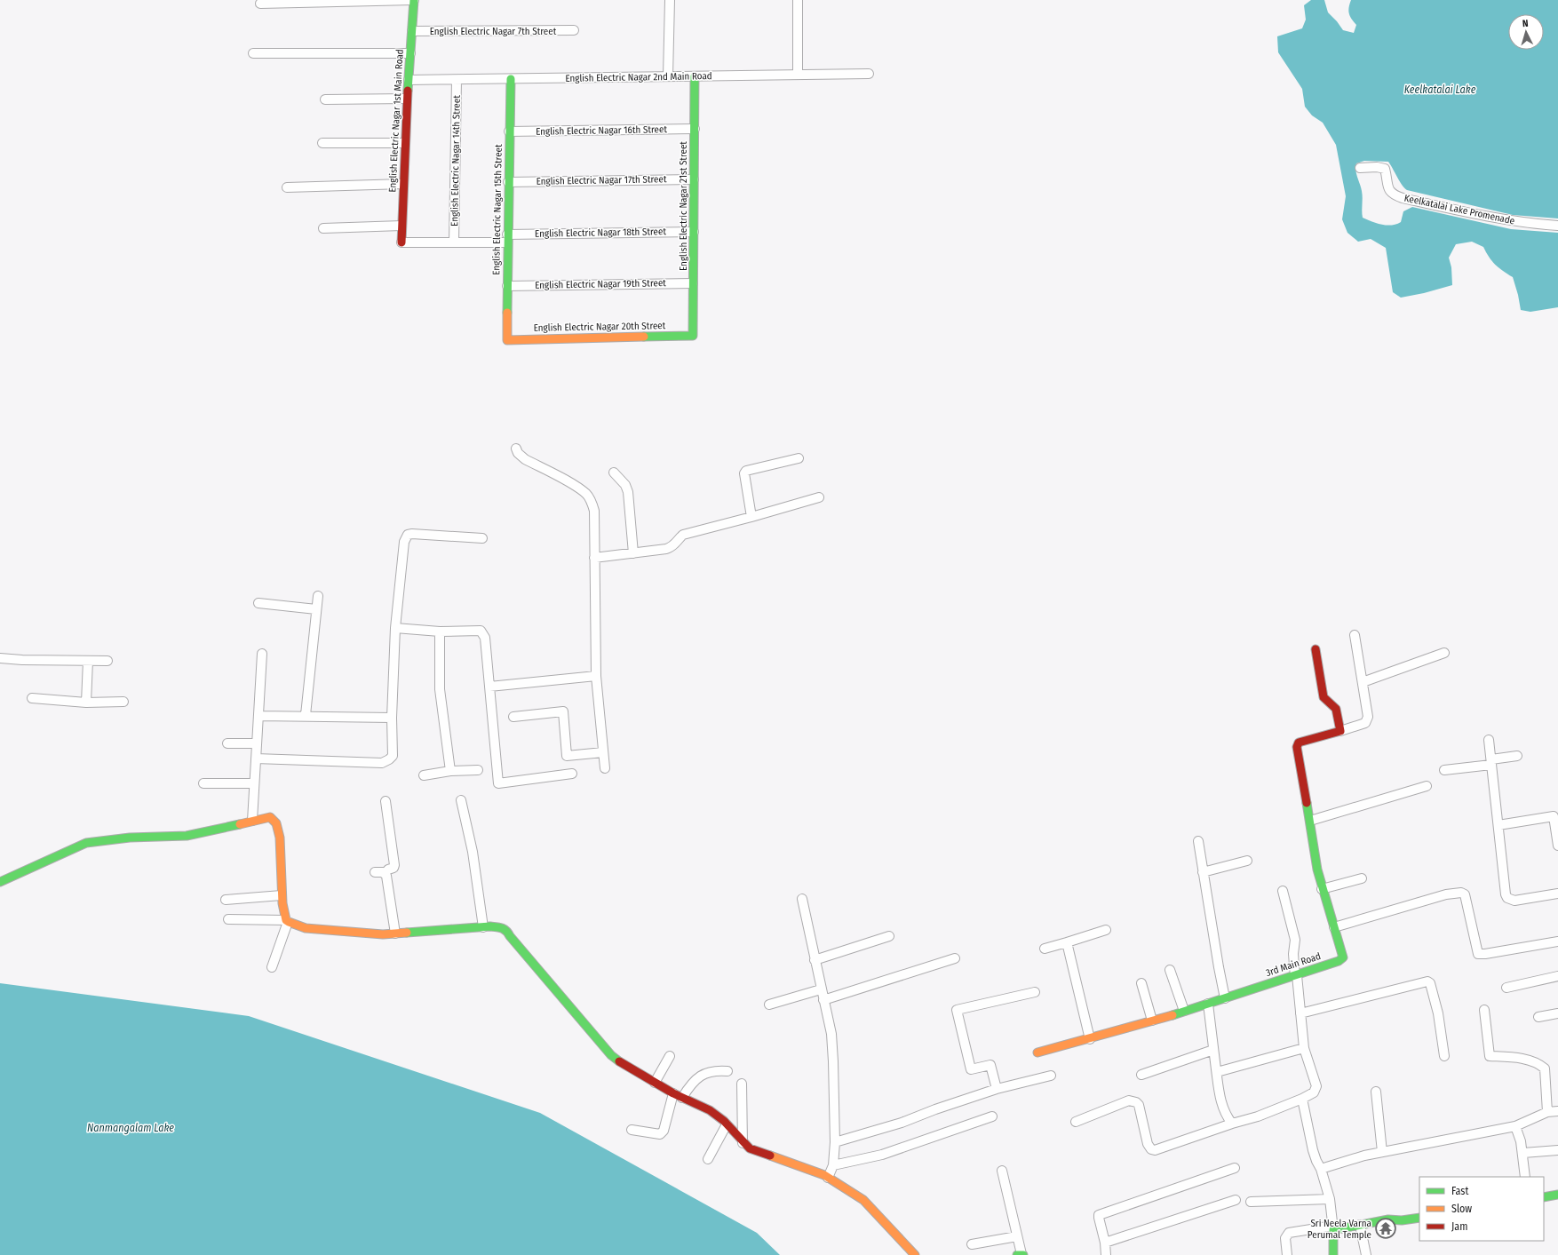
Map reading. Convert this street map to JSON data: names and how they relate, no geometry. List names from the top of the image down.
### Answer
{
  "streets": {
    "street": [
      "English Electric Nagar 7th Street",
      "English Electric Nagar 2nd Main Road",
      "English Electric Nagar 1st Main Road",
      "English Electric Nagar 16th Street",
      "English Electric Nagar 14th Street",
      "English Electric Nagar 17th Street",
      "English Electric Nagar 21st Street",
      "English Electric Nagar 15th Street",
      "Keelkatalai Lake Promenade",
      "English Electric Nagar 18th Street",
      "English Electric Nagar 19th Street",
      "English Electric Nagar 20th Street",
      "3rd Main Road"
    ]
  },
  "crossings": [
    ["English Electric Nagar 7th Street", "English Electric Nagar 1st Main Road"],
    ["English Electric Nagar 2nd Main Road", "English Electric Nagar 1st Main Road"],
    ["English Electric Nagar 2nd Main Road", "English Electric Nagar 14th Street"],
    ["English Electric Nagar 2nd Main Road", "English Electric Nagar 21st Street"],
    ["English Electric Nagar 2nd Main Road", "English Electric Nagar 15th Street"],
    ["English Electric Nagar 1st Main Road", "English Electric Nagar 18th Street"],
    ["English Electric Nagar 16th Street", "English Electric Nagar 21st Street"],
    ["English Electric Nagar 16th Street", "English Electric Nagar 15th Street"],
    ["English Electric Nagar 14th Street", "English Electric Nagar 18th Street"],
    ["English Electric Nagar 17th Street", "English Electric Nagar 21st Street"],
    ["English Electric Nagar 17th Street", "English Electric Nagar 15th Street"],
    ["English Electric Nagar 21st Street", "English Electric Nagar 18th Street"],
    ["English Electric Nagar 21st Street", "English Electric Nagar 19th Street"],
    ["English Electric Nagar 21st Street", "English Electric Nagar 20th Street"],
    ["English Electric Nagar 15th Street", "English Electric Nagar 18th Street"],
    ["English Electric Nagar 15th Street", "English Electric Nagar 19th Street"],
    ["English Electric Nagar 15th Street", "English Electric Nagar 20th Street"]
  ],
  "water": ["Keelkatalai Lake", "Nanmangalam Lake"],
  "places": {
    "temple": ["Sri Neela Varna Perumal Temple"]
  },
  "legend": ["Fast", "Slow", "Jam"],
  "north": "top"
}
